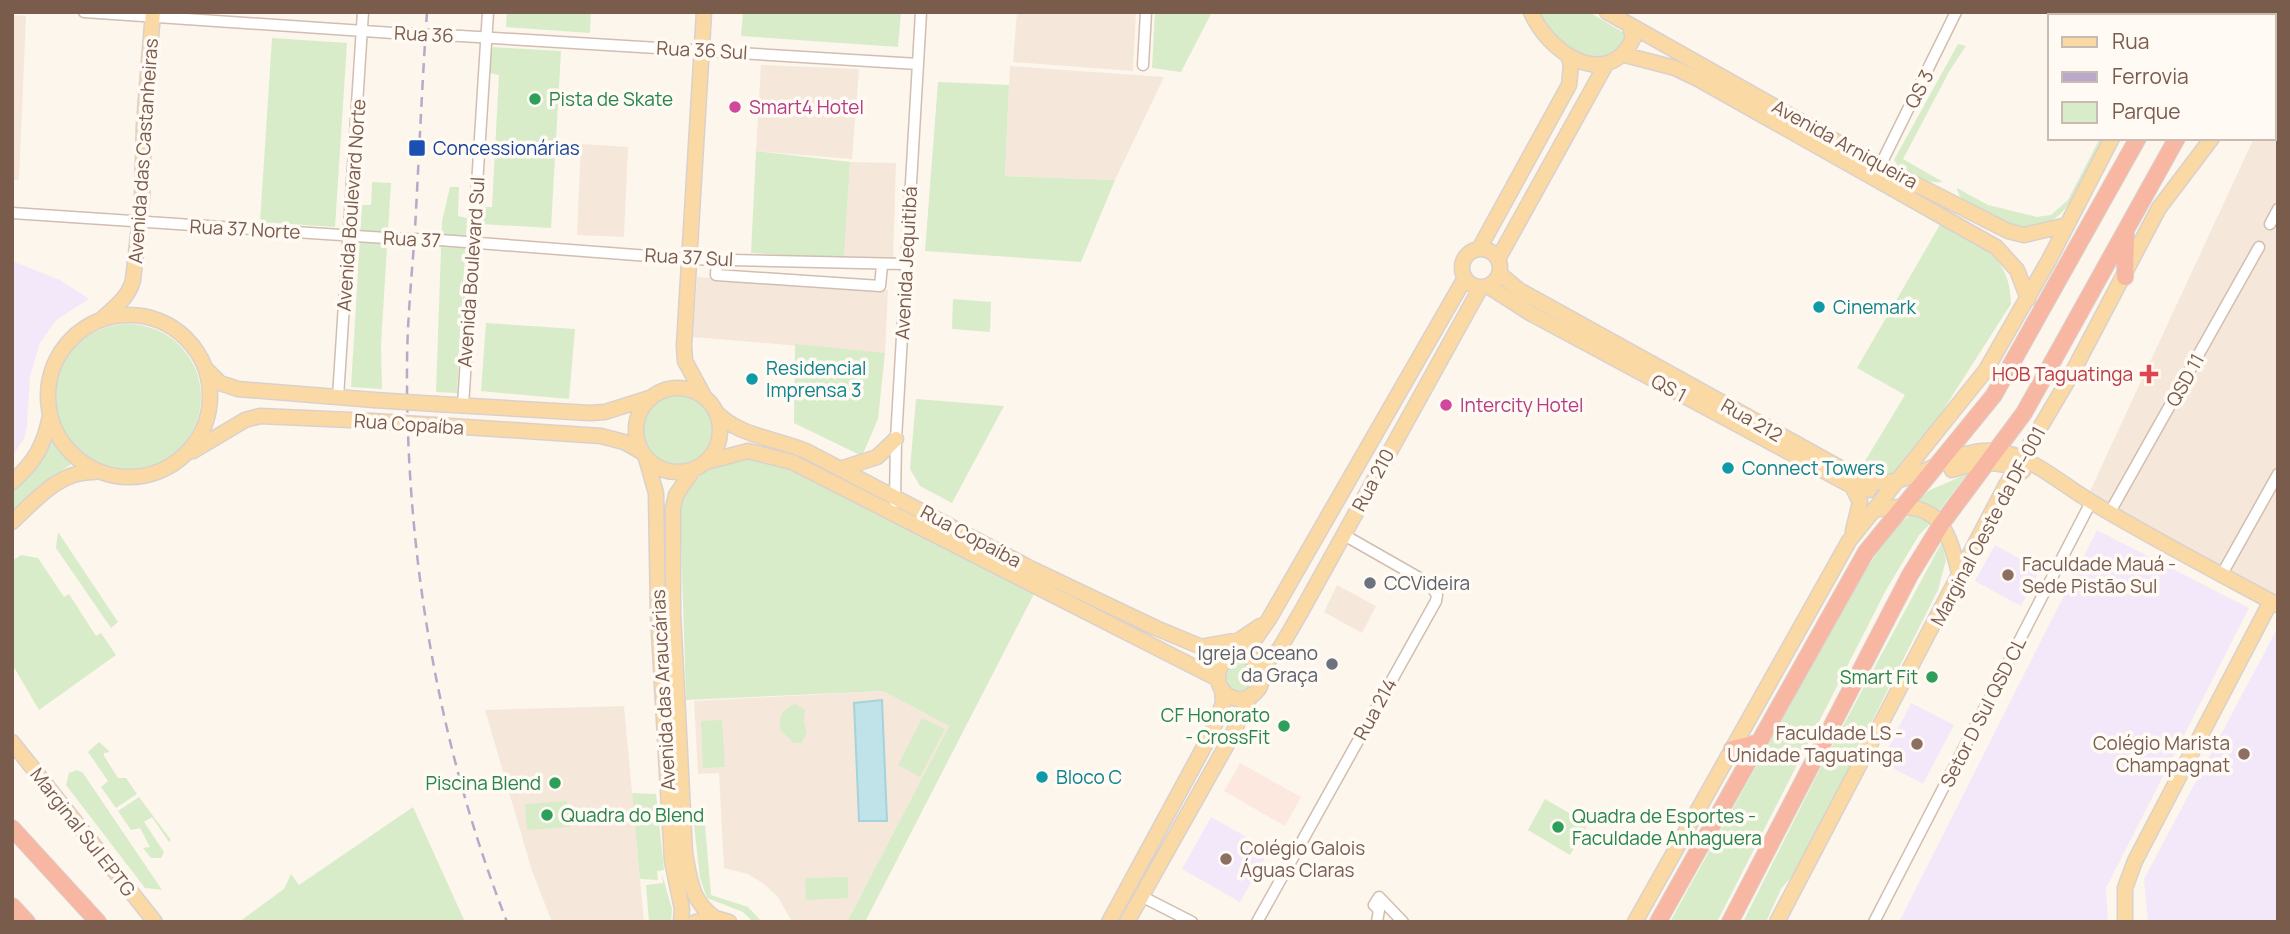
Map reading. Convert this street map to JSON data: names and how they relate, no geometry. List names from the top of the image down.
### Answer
{
  "streets": {
    "main road": [
      "Avenida Arniqueira",
      "Avenida das Castanheiras",
      "QS 1",
      "Rua 212",
      "Rua Copaíba",
      "Rua 210",
      "Marginal Oeste da DF-001",
      "Avenida das Araucárias",
      "Marginal Sul EPTG"
    ],
    "street": [
      "Rua 36",
      "Rua 36 Sul",
      "QS 3",
      "Avenida Boulevard Norte",
      "Rua 37 Norte",
      "Rua 37",
      "Rua 37 Sul",
      "Avenida Jequitibá",
      "Avenida Boulevard Sul",
      "QSD 11",
      "Rua 214",
      "Setor D Sul QSD CL"
    ]
  },
  "crossings": [
    ["Rua 36", "Rua 36 Sul"],
    ["Rua 36", "Avenida das Castanheiras"],
    ["Rua 36", "Avenida Boulevard Norte"],
    ["Rua 36", "Avenida Boulevard Sul"],
    ["Rua 36 Sul", "Avenida Jequitibá"],
    ["Rua 36 Sul", "Avenida Boulevard Sul"],
    ["QS 3", "Avenida Arniqueira"],
    ["Avenida das Castanheiras", "Rua 37 Norte"],
    ["Avenida das Castanheiras", "Rua Copaíba"],
    ["Avenida Boulevard Norte", "Rua 37 Norte"],
    ["Avenida Boulevard Norte", "Rua 37"],
    ["Avenida Boulevard Norte", "Rua Copaíba"],
    ["Rua 37 Norte", "Rua 37"],
    ["Rua 37", "Rua 37 Sul"],
    ["Rua 37", "Avenida Boulevard Sul"],
    ["Rua 37 Sul", "Avenida Jequitibá"],
    ["Rua 37 Sul", "Avenida Boulevard Sul"],
    ["Avenida Jequitibá", "Rua Copaíba"],
    ["Avenida Boulevard Sul", "Rua Copaíba"],
    ["QSD 11", "Rua 212"],
    ["QS 1", "Rua 212"],
    ["QS 1", "Rua 210"],
    ["Rua 212", "Rua 210"],
    ["Rua 212", "Marginal Oeste da DF-001"],
    ["Rua 212", "Setor D Sul QSD CL"],
    ["Rua Copaíba", "Rua 210"],
    ["Rua Copaíba", "Avenida das Araucárias"],
    ["Rua 210", "Rua 214"]
  ],
  "places": {
    "other": [
      "Pista de Skate",
      "Smart4 Hotel",
      "Cinemark",
      "Residencial Imprensa 3",
      "Intercity Hotel",
      "Connect Towers",
      "Faculdade Mauá - Sede Pistão Sul",
      "CCVideira",
      "Igreja Oceano da Graça",
      "Smart Fit",
      "CF Honorato - CrossFit",
      "Faculdade LS - Unidade Taguatinga",
      "Colégio Marista Champagnat",
      "Bloco C",
      "Piscina Blend",
      "Quadra do Blend",
      "Quadra de Esportes - Faculdade Anhaguera",
      "Colégio Galois Águas Claras"
    ],
    "transit": ["Concessionárias"],
    "health": ["HOB Taguatinga"]
  },
  "legend": ["Rua", "Ferrovia", "Parque"]
}
